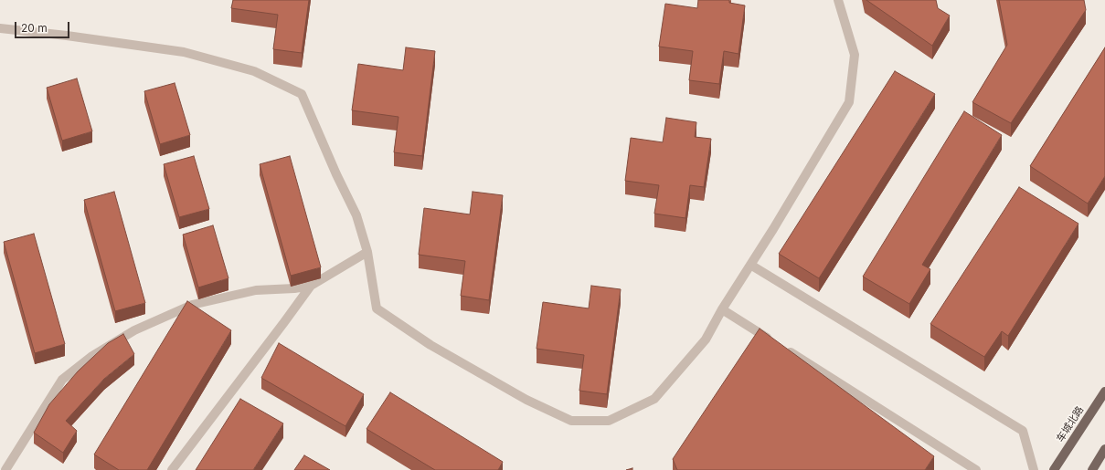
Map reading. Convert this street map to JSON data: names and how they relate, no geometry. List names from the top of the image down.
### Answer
{
  "streets": {
    "main road": ["车城北路"]
  },
  "scale_bar": "20 m"
}
